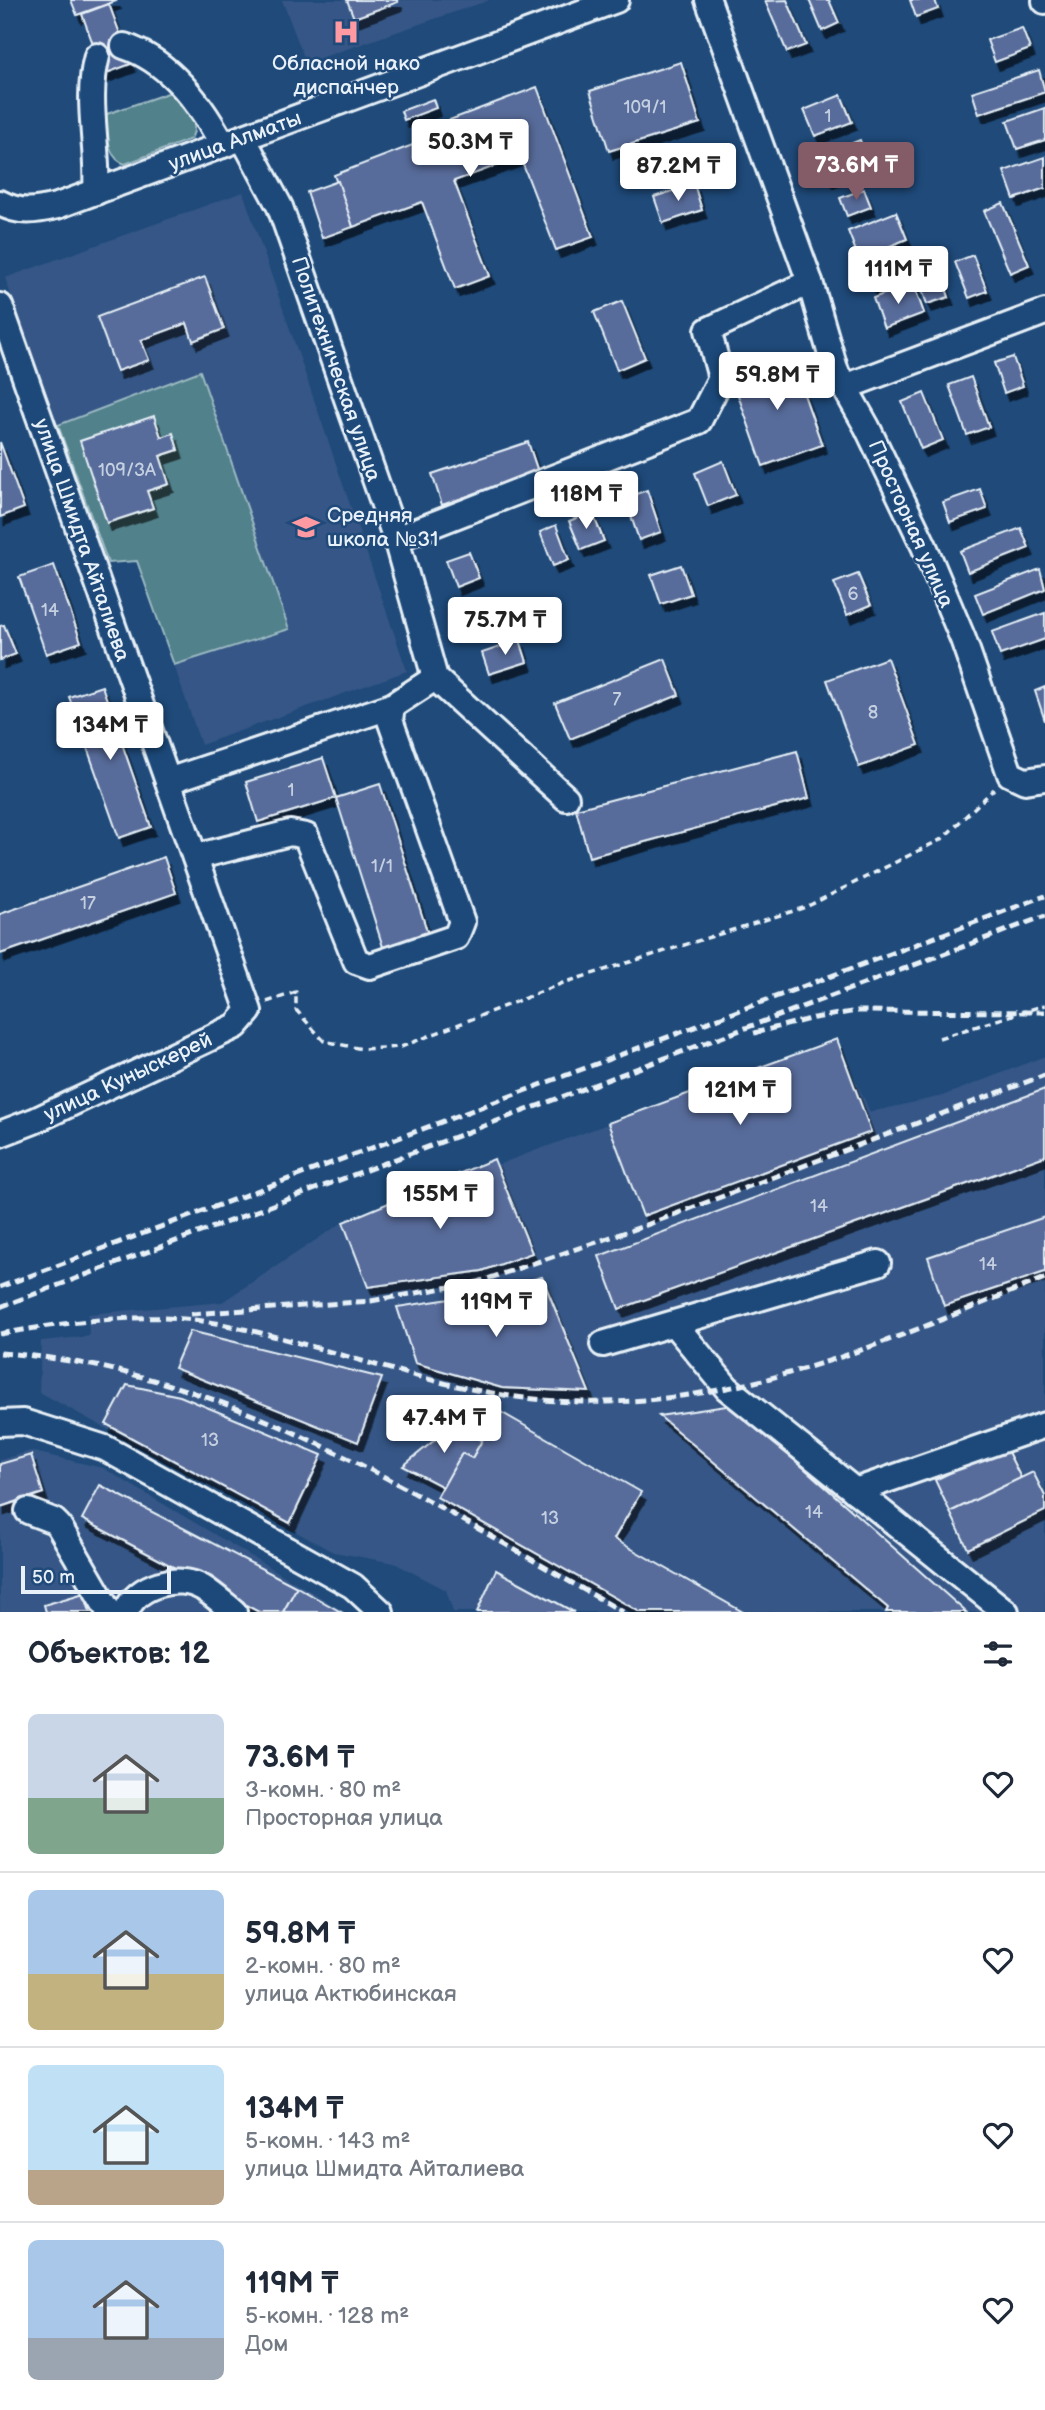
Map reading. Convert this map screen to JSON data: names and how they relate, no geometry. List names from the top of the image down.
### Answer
{
  "streets": {
    "street": [
      "улица Алматы",
      "Политехническая улица",
      "Просторная улица",
      "улица Шмидта Айталиева",
      "улица Куныскерей"
    ]
  },
  "crossings": [
    ["улица Алматы", "Политехническая улица"],
    ["улица Шмидта Айталиева", "улица Куныскерей"]
  ],
  "places": {
    "hospital": ["Обласной нако диспанчер"],
    "school or university": ["Средняя школа №31"]
  },
  "house_numbers": [
    "109/1",
    "1",
    "109/3А",
    "6",
    "14",
    "7",
    "8",
    "1",
    "1/1",
    "17",
    "14",
    "14",
    "13",
    "14",
    "13"
  ],
  "scale_bar": "50 m",
  "page": {
    "price": [
      "50.3M ₸",
      "73.6M ₸",
      "87.2M ₸",
      "111M ₸",
      "59.8M ₸",
      "118M ₸",
      "75.7M ₸",
      "134M ₸",
      "121M ₸",
      "155M ₸",
      "119M ₸",
      "47.4M ₸"
    ],
    "scale": "50 m",
    "heading": "Объектов: 12",
    "list": [
      {
        "name": "73.6M ₸",
        "note": "3-комн. · 80 m² · Просторная улица"
      },
      {
        "name": "59.8M ₸",
        "note": "2-комн. · 80 m² · улица Актюбинская"
      },
      {
        "name": "134M ₸",
        "note": "5-комн. · 143 m² · улица Шмидта Айталиева"
      },
      {
        "name": "119M ₸",
        "note": "5-комн. · 128 m² · Дом"
      }
    ]
  }
}
